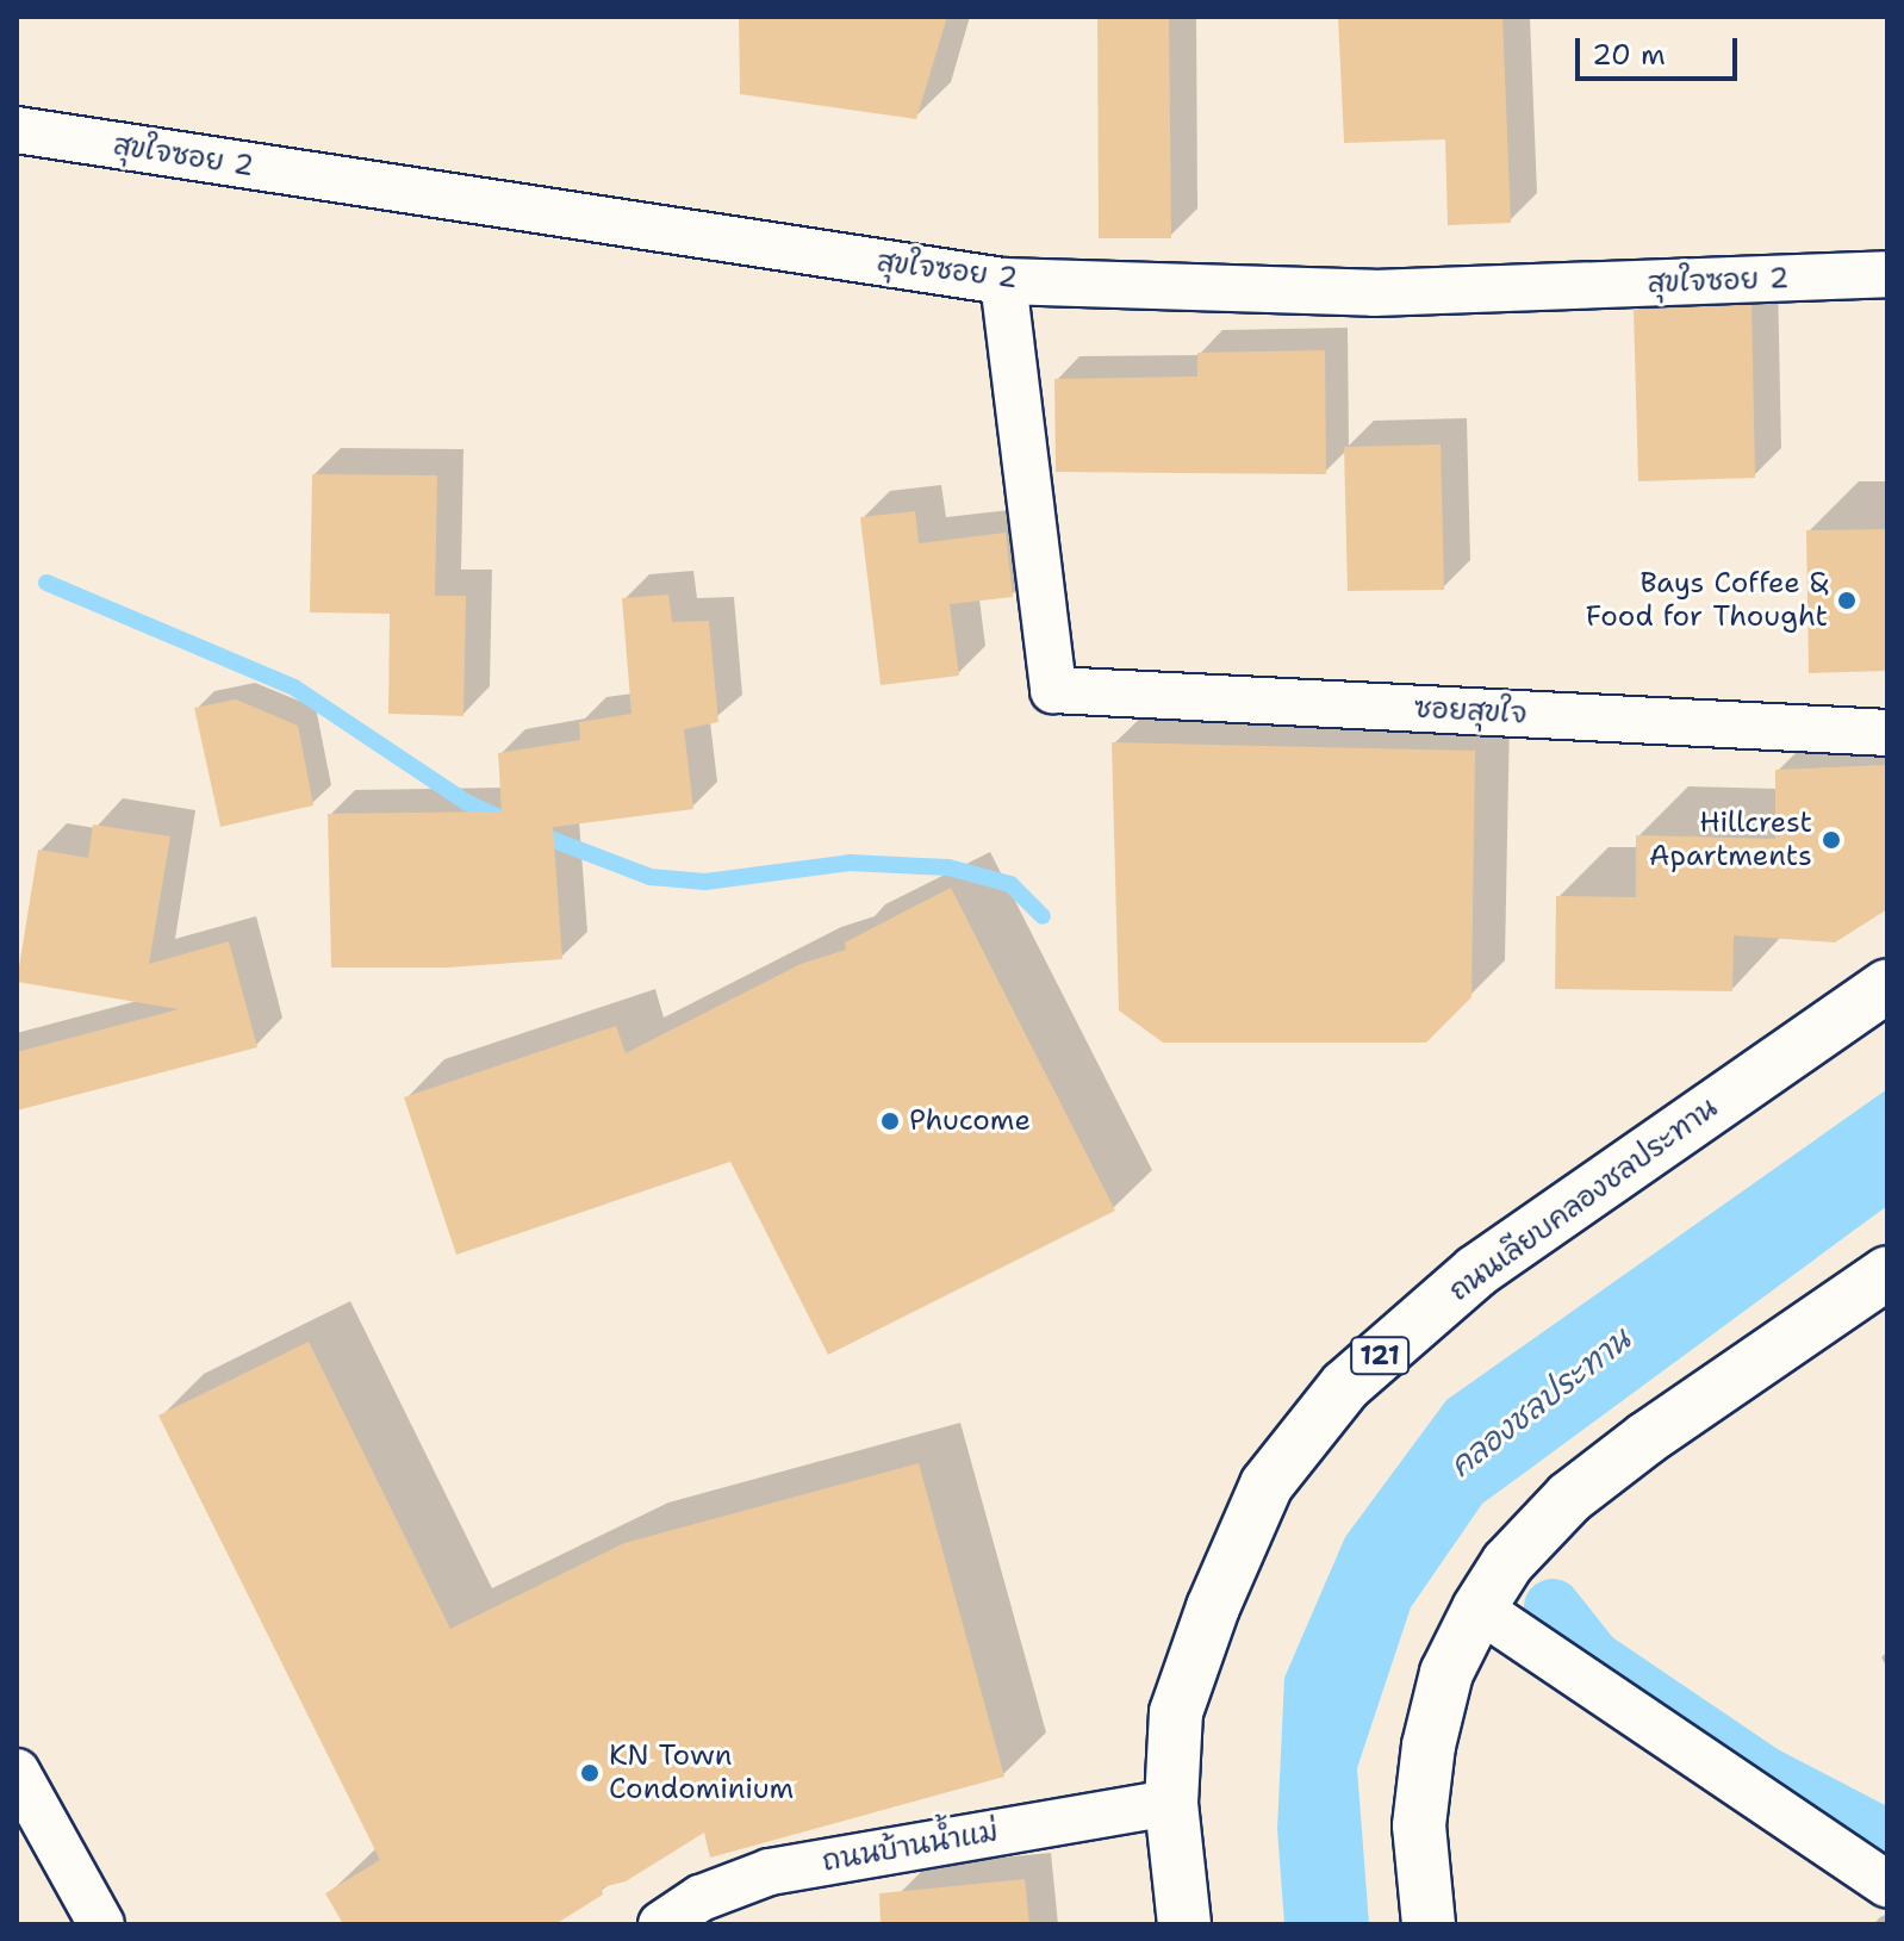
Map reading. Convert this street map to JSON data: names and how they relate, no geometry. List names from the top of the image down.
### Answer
{
  "streets": {
    "main road": ["ถนนเลียบคลองชลประทาน", "121"],
    "street": ["สุขใจซอย 2", "ซอยสุขใจ", "ถนนบ้านน้ำแม่"]
  },
  "crossings": [
    ["สุขใจซอย 2", "ซอยสุขใจ"],
    ["ถนนเลียบคลองชลประทาน", "ถนนบ้านน้ำแม่"]
  ],
  "water": ["คลองชลประทาน"],
  "places": [
    "Bays Coffee & Food for Thought",
    "Hillcrest Apartments",
    "Phucome",
    "KN Town Condominium"
  ],
  "scale_bar": "20 m"
}
